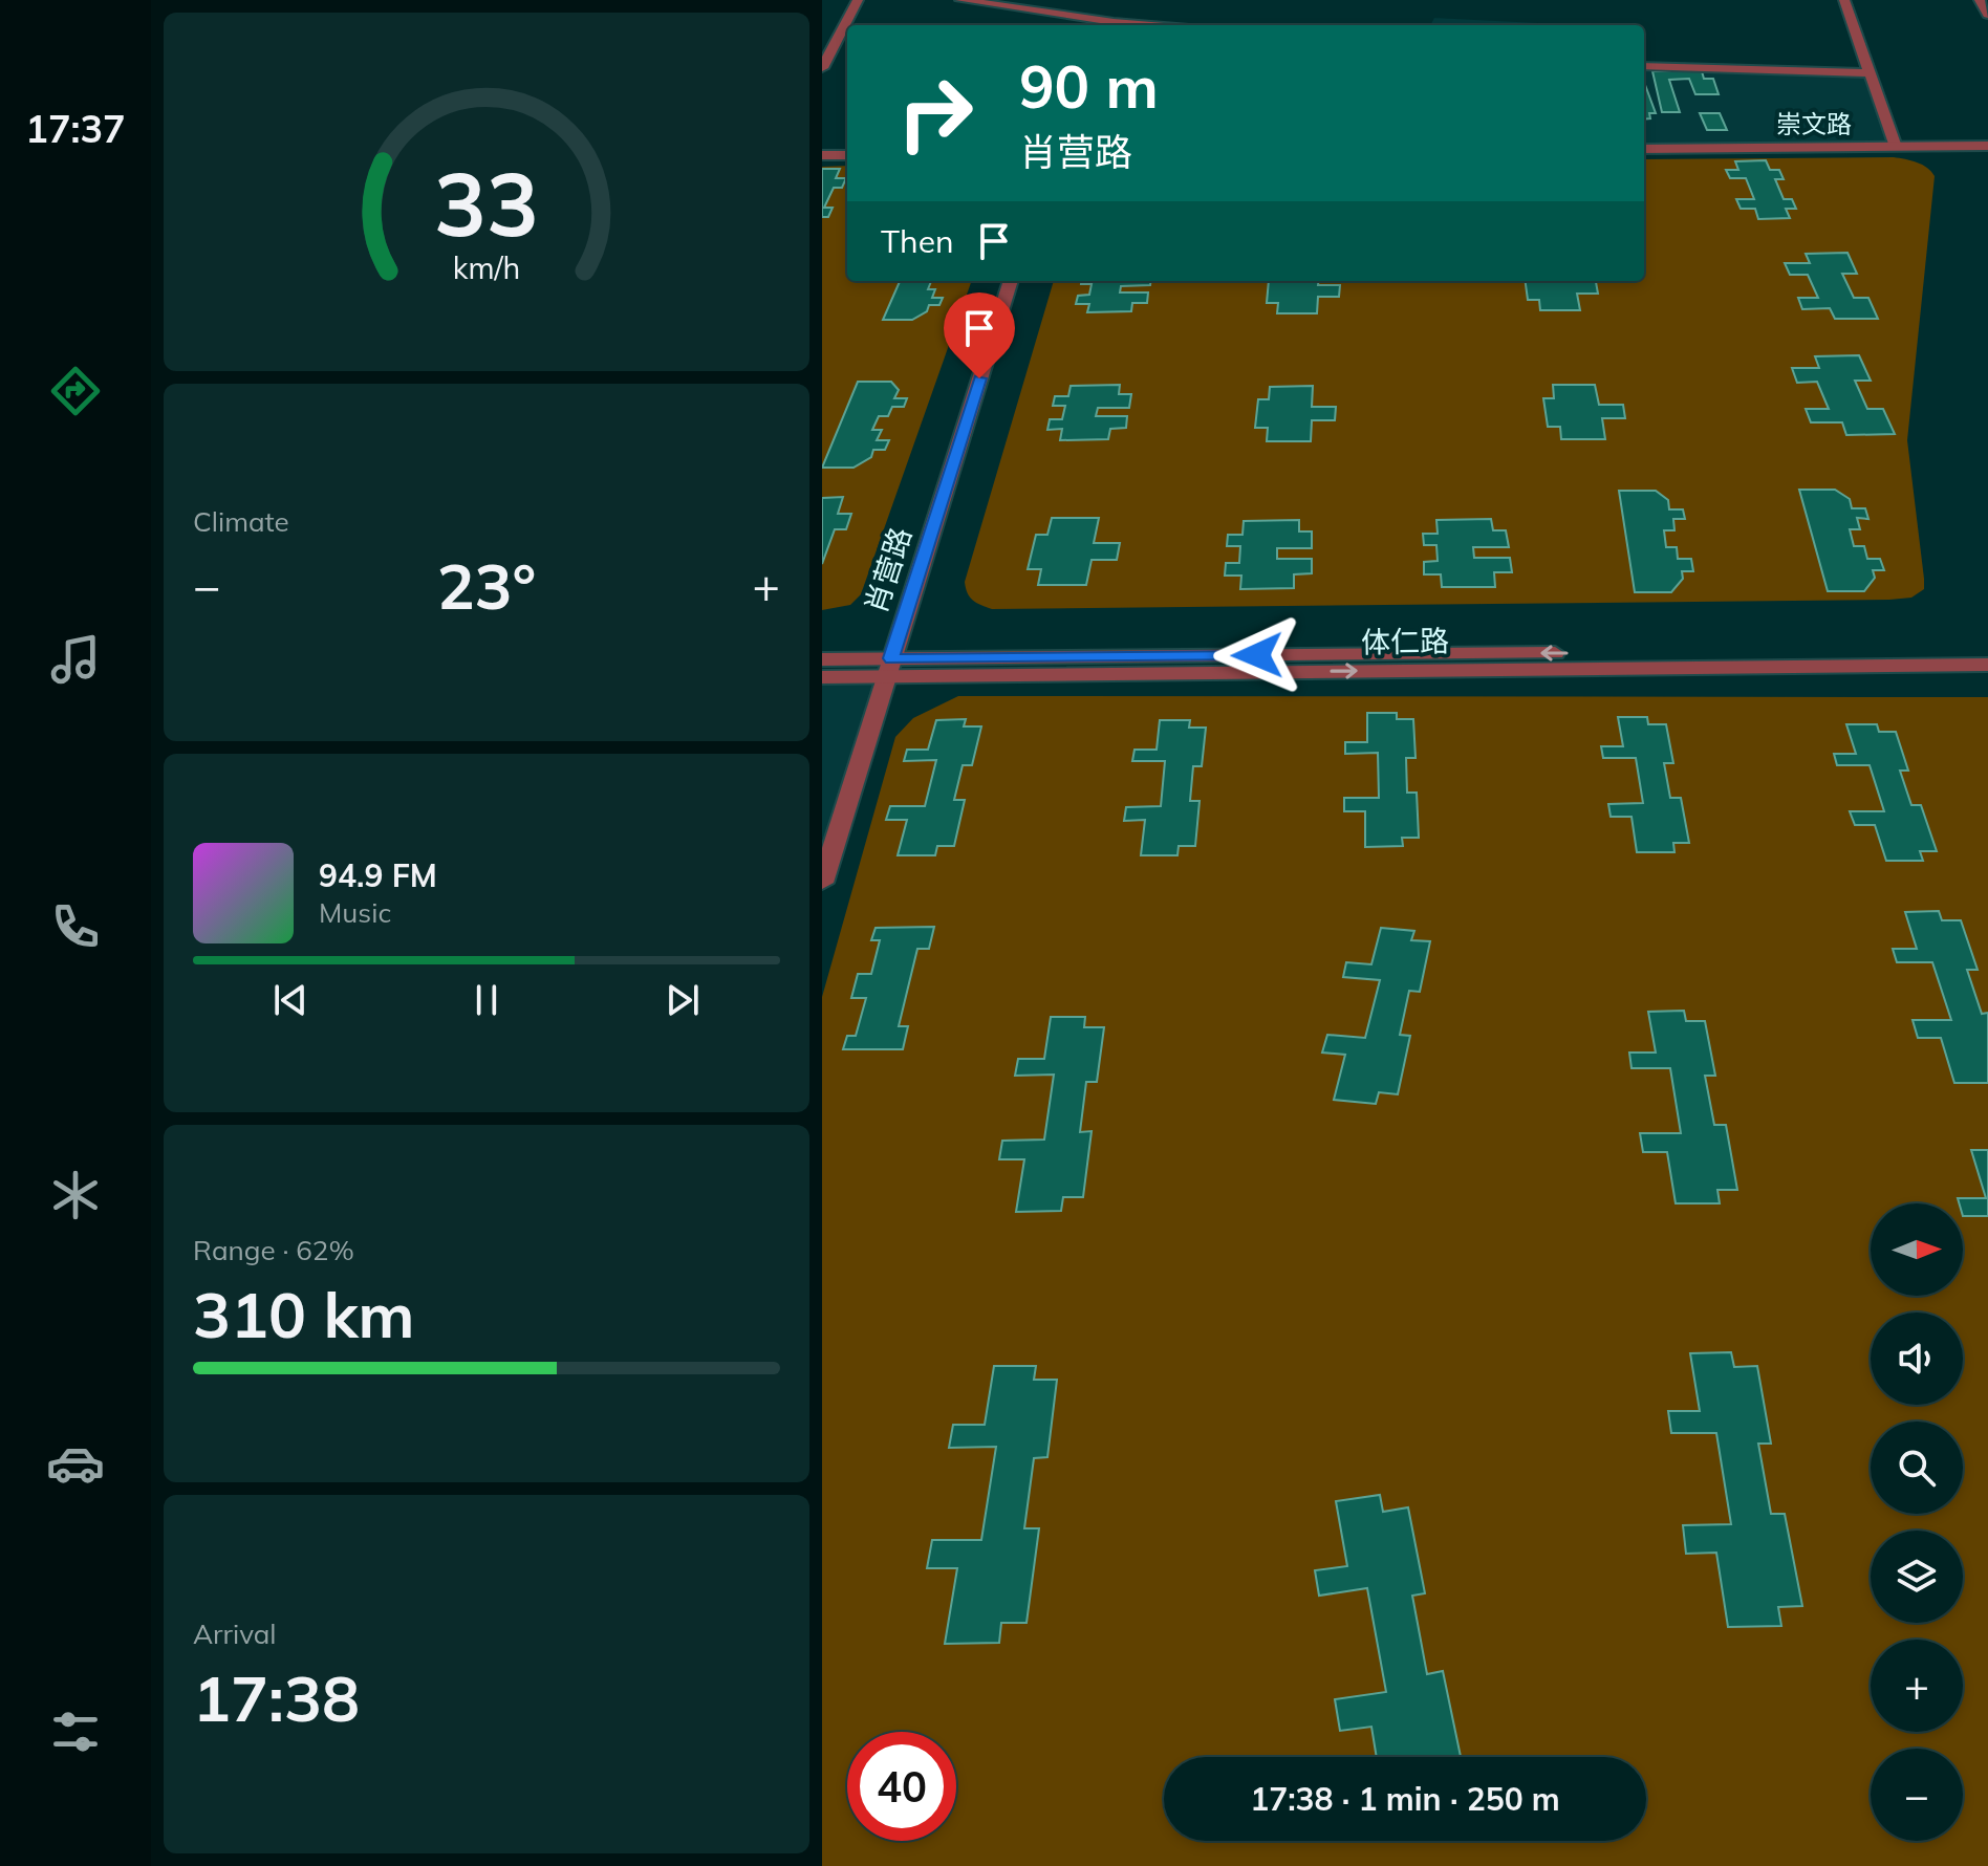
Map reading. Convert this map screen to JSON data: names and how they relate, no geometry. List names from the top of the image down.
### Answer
{
  "streets": {
    "street": ["崇文路", "肖营路", "体仁路"]
  },
  "crossings": [
    ["肖营路", "体仁路"]
  ],
  "north": "right",
  "page": {
    "tabs": "17:37",
    "turn": ["90 m", "肖营路"],
    "then": "Then",
    "tile": [
      "Climate",
      ["Range · 62%", "310 km"],
      ["Arrival", "17:38"]
    ],
    "heat": ["−", "23°", "+"],
    "song": ["94.9 FM", "Music"],
    "map_buttons": ["+", "−"],
    "limit": "40",
    "trip": "17:38 · 1 min · 250 m",
    "gauge": ["33", "km/h"]
  }
}
